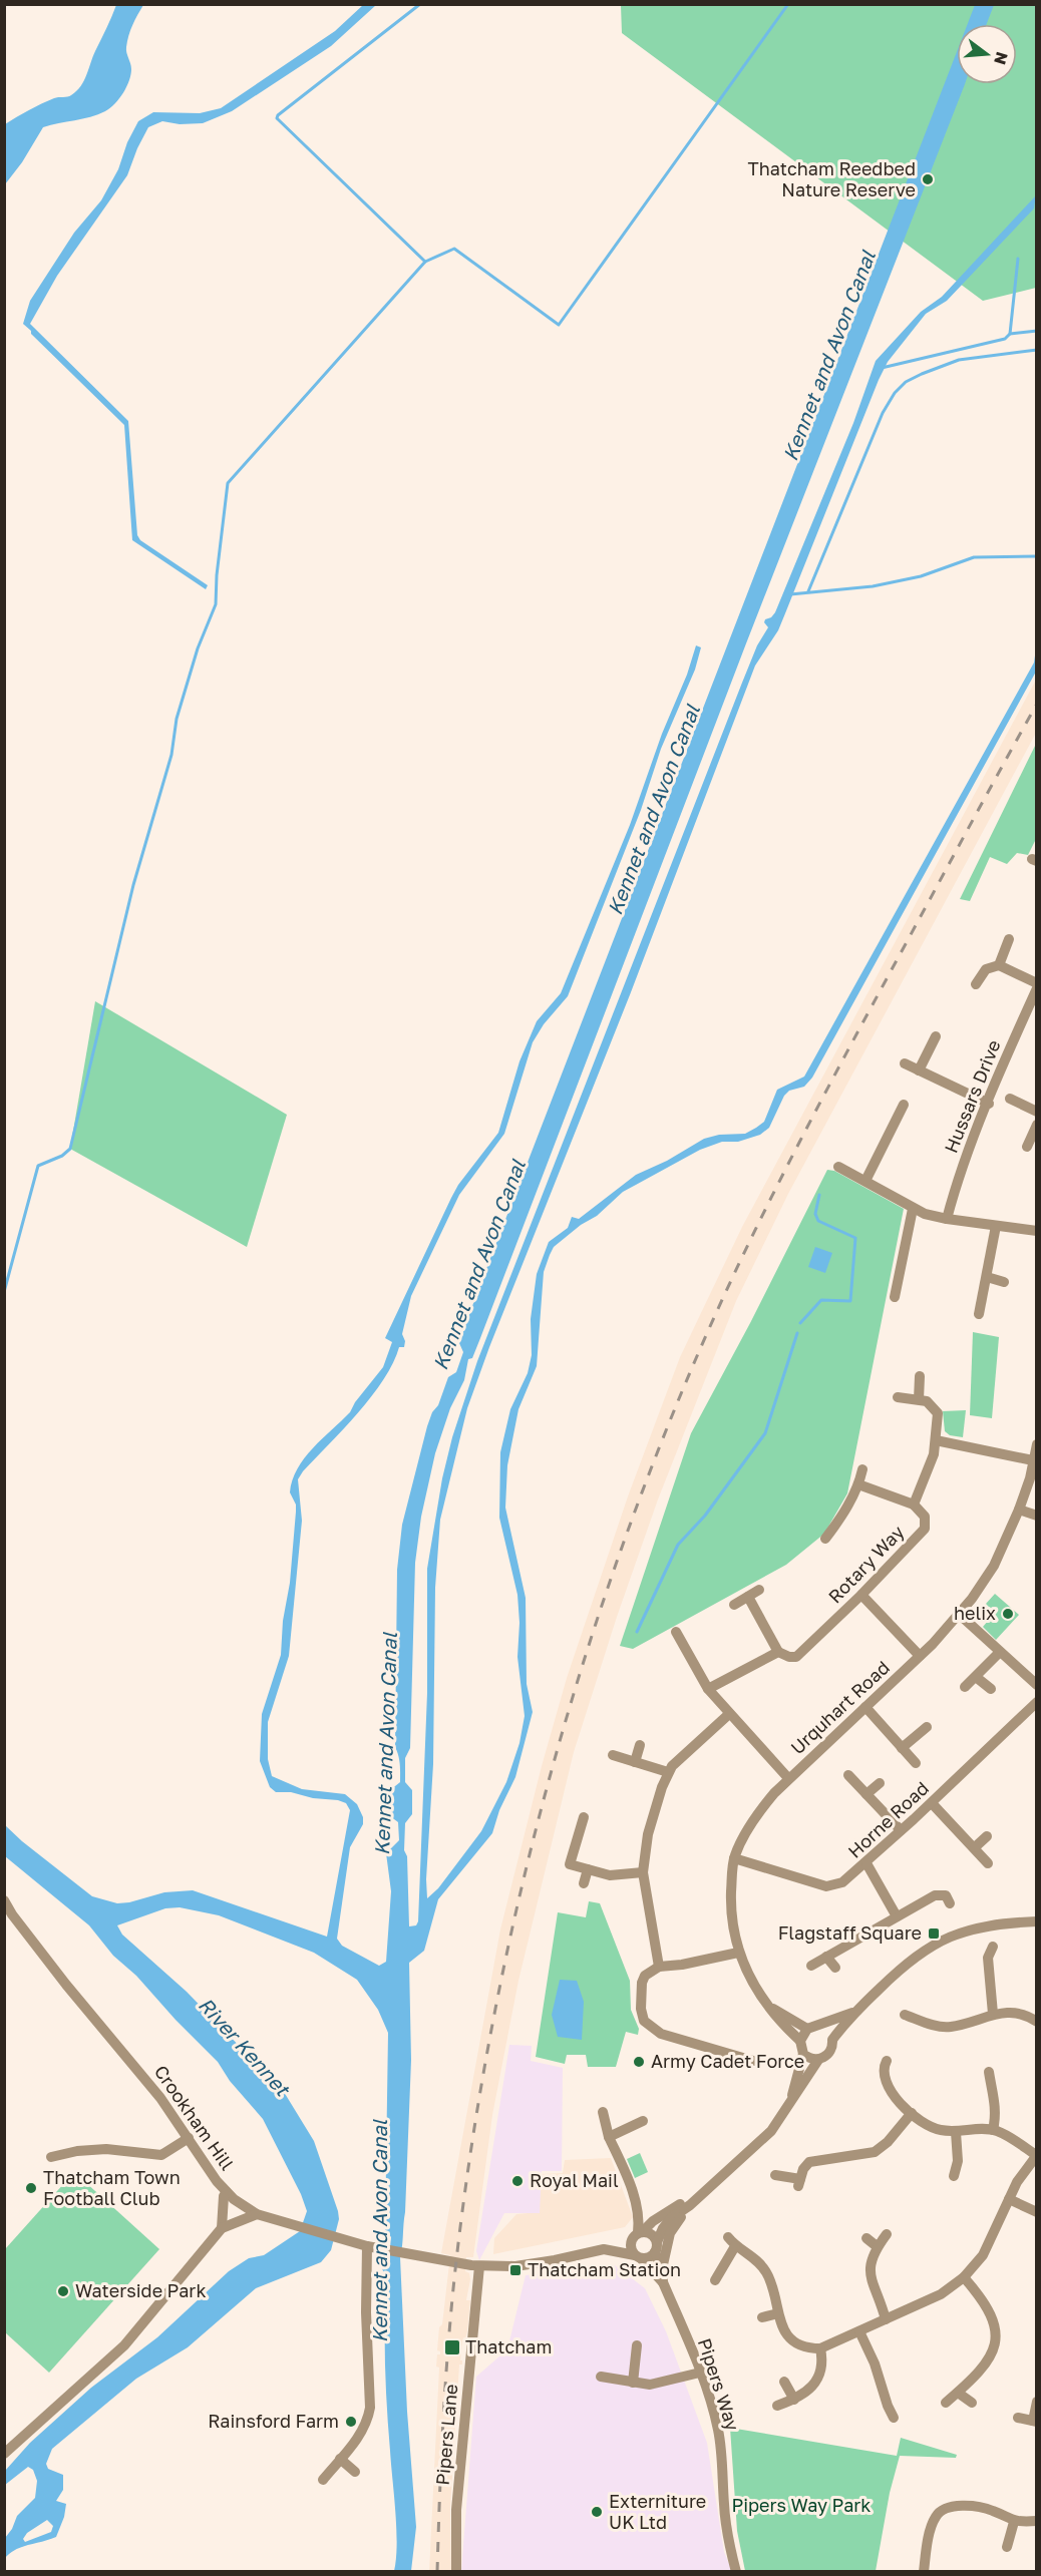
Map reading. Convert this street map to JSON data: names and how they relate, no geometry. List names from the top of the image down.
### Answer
{
  "streets": {
    "street": [
      "Hussars Drive",
      "Rotary Way",
      "Urquhart Road",
      "Horne Road",
      "Crookham Hill",
      "Pipers Way",
      "Pipers Lane"
    ]
  },
  "crossings": [
    ["Urquhart Road", "Horne Road"],
    ["Crookham Hill", "Pipers Way"],
    ["Crookham Hill", "Pipers Lane"]
  ],
  "water": ["Kennet and Avon Canal", "River Kennet"],
  "parks": ["Pipers Way Park"],
  "places": {
    "other": [
      "Thatcham Reedbed Nature Reserve",
      "helix",
      "Army Cadet Force",
      "Royal Mail",
      "Thatcham Town Football Club",
      "Waterside Park",
      "Rainsford Farm",
      "Externiture UK Ltd"
    ],
    "transit": ["Flagstaff Square", "Thatcham Station", "Thatcham"]
  },
  "north": "right"
}
